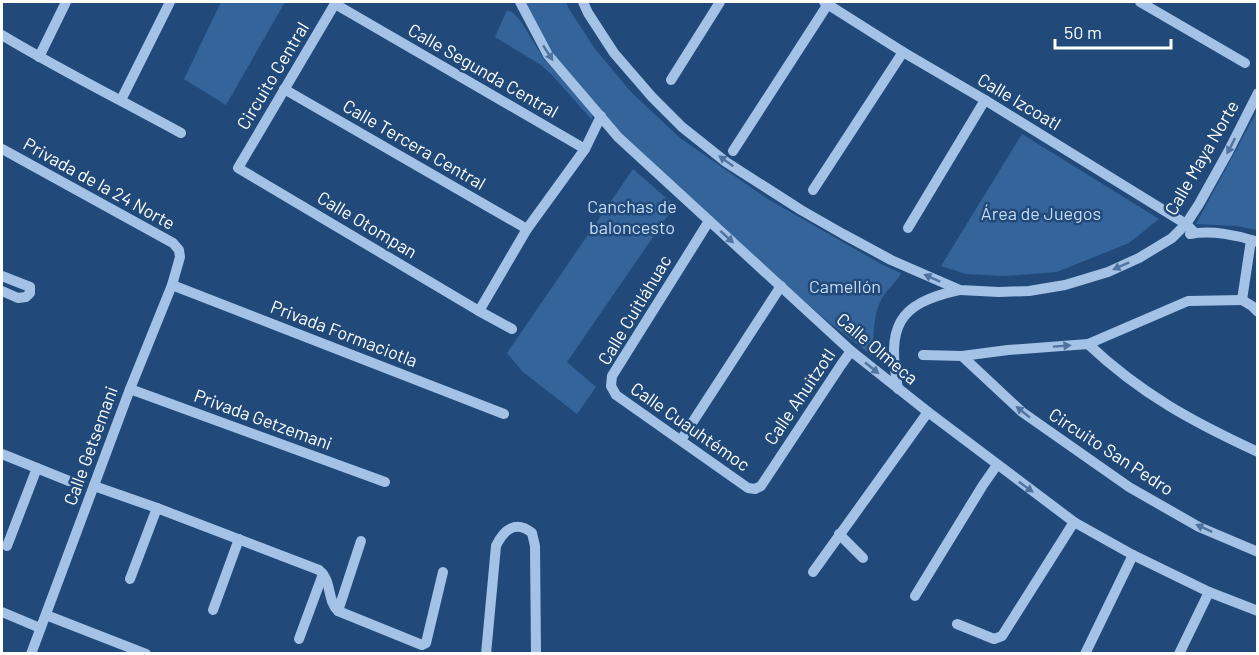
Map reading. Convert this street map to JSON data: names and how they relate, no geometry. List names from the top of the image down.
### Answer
{
  "streets": {
    "street": [
      "Calle Segunda Central",
      "Circuito Central",
      "Calle Izcoatl",
      "Calle Tercera Central",
      "Calle Maya Norte",
      "Privada de la 24 Norte",
      "Calle Otompan",
      "Calle Cuitláhuac",
      "Privada Formaciotla",
      "Calle Olmeca",
      "Calle Ahuitzotl",
      "Privada Getzemani",
      "Calle Cuauhtémoc",
      "Calle Getsemani",
      "Circuito San Pedro"
    ]
  },
  "crossings": [
    ["Calle Segunda Central", "Circuito Central"],
    ["Circuito Central", "Calle Tercera Central"],
    ["Circuito Central", "Calle Otompan"],
    ["Calle Izcoatl", "Calle Maya Norte"],
    ["Privada de la 24 Norte", "Calle Getsemani"],
    ["Calle Cuitláhuac", "Calle Olmeca"],
    ["Calle Cuitláhuac", "Calle Cuauhtémoc"],
    ["Privada Formaciotla", "Calle Getsemani"],
    ["Calle Olmeca", "Calle Ahuitzotl"],
    ["Calle Ahuitzotl", "Calle Cuauhtémoc"],
    ["Privada Getzemani", "Calle Getsemani"]
  ],
  "one_way": ["Calle Maya Norte"],
  "parks": ["Canchas de baloncesto", "Área de Juegos", "Camellón"],
  "scale_bar": "50 m"
}
